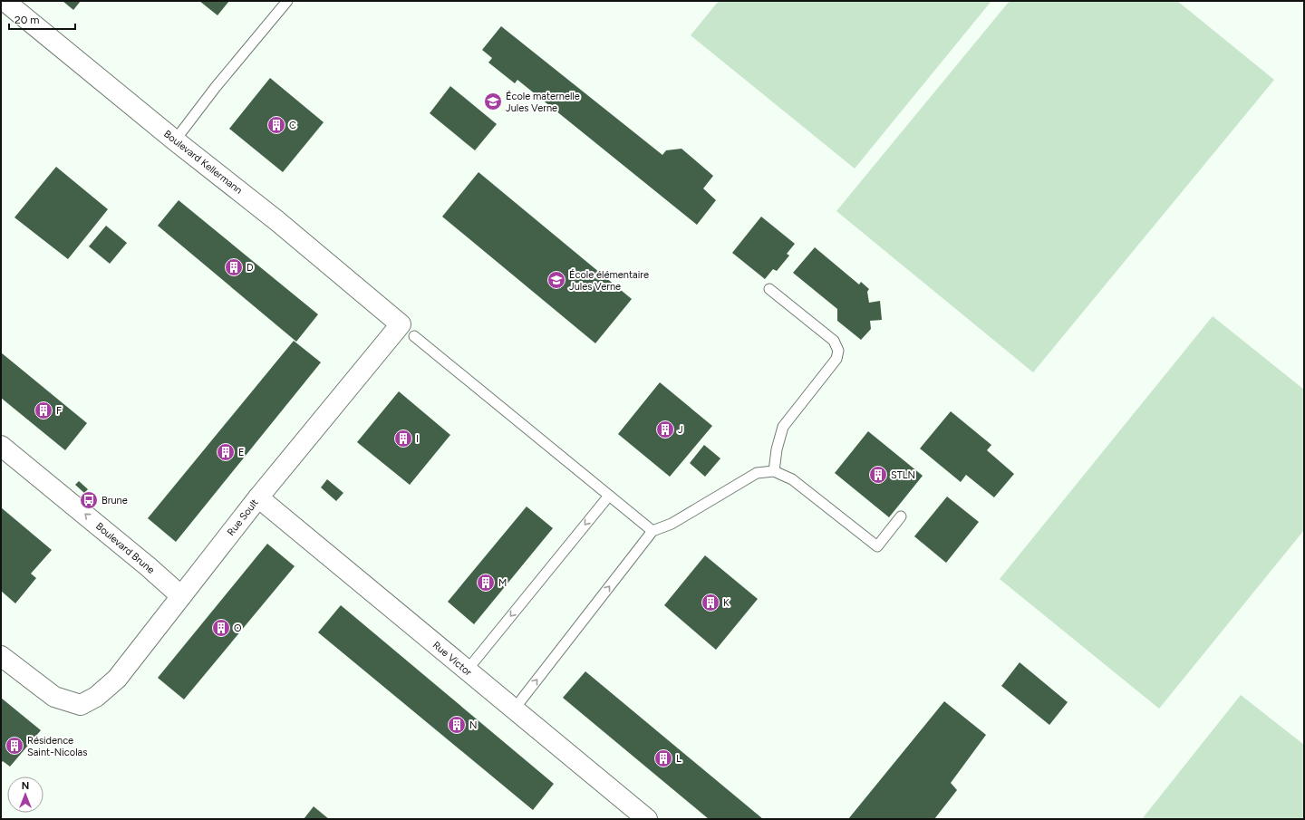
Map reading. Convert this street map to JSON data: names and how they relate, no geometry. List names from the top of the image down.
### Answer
{
  "streets": {
    "street": [
      "Boulevard Kellermann",
      "Rue Soult",
      "Boulevard Brune",
      "Rue Victor"
    ]
  },
  "crossings": [
    ["Boulevard Kellermann", "Rue Soult"],
    ["Rue Soult", "Boulevard Brune"],
    ["Rue Soult", "Rue Victor"]
  ],
  "one_way": ["Boulevard Brune"],
  "places": {
    "school or university": ["École maternelle Jules Verne", "École élémentaire Jules Verne"],
    "building": [
      "C",
      "D",
      "F",
      "J",
      "I",
      "E",
      "STLN",
      "M",
      "K",
      "O",
      "N",
      "Résidence Saint-Nicolas",
      "L"
    ],
    "bus stop": ["Brune"]
  },
  "scale_bar": "20 m",
  "north": "top"
}
